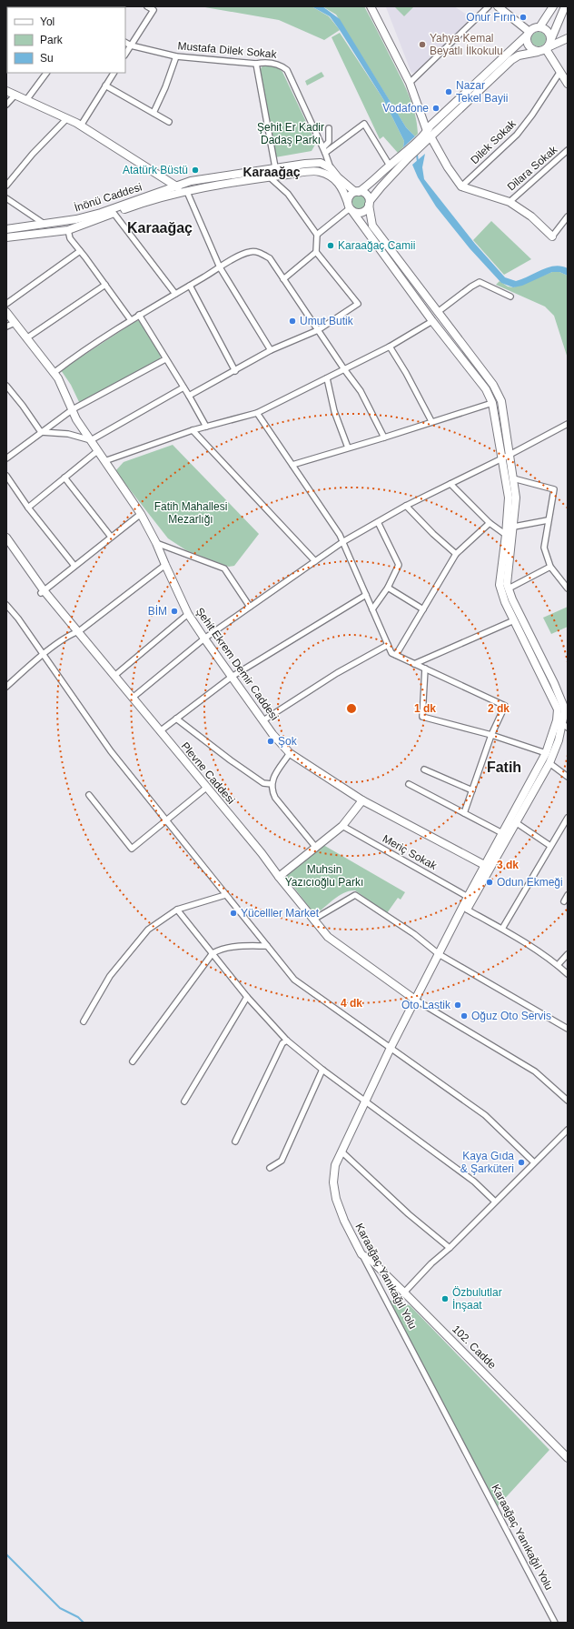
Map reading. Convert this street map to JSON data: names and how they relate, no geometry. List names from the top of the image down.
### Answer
{
  "streets": {
    "main road": [
      "İnönü Caddesi",
      "Şehit Ekrem Demir Caddesi",
      "Plevne Caddesi",
      "Karaağaç Yanıkağıl Yolu",
      "102. Cadde"
    ],
    "street": [
      "Mustafa Dilek Sokak",
      "Dilek Sokak",
      "Dilara Sokak",
      "Meriç Sokak"
    ]
  },
  "crossings": [
    ["Mustafa Dilek Sokak", "İnönü Caddesi"],
    ["Plevne Caddesi", "Karaağaç Yanıkağıl Yolu"],
    ["Karaağaç Yanıkağıl Yolu", "102. Cadde"]
  ],
  "districts": ["Karaağaç", "Karaağaç", "Fatih"],
  "parks": ["Şehit Er Kadir Dadaş Parkı", "Fatih Mahallesi Mezarlığı", "Muhsin Yazıcıoğlu Parkı"],
  "places": [
    "Onur Fırın",
    "Yahya Kemal Beyatlı İlkokulu",
    "Nazar Tekel Bayii",
    "Vodafone",
    "Atatürk Büstü",
    "Karaağaç Camii",
    "Umut Butik",
    "BİM",
    "Şok",
    "Odun Ekmeği",
    "Yücelller Market",
    "Oto Lastik",
    "Oğuz Oto Servis",
    "Kaya Gıda & Şarküteri",
    "Özbulutlar İnşaat"
  ],
  "legend": ["Yol", "Park", "Su"],
  "rings": [
    "1 dk",
    "2 dk",
    "3 dk",
    "4 dk"
  ]
}
